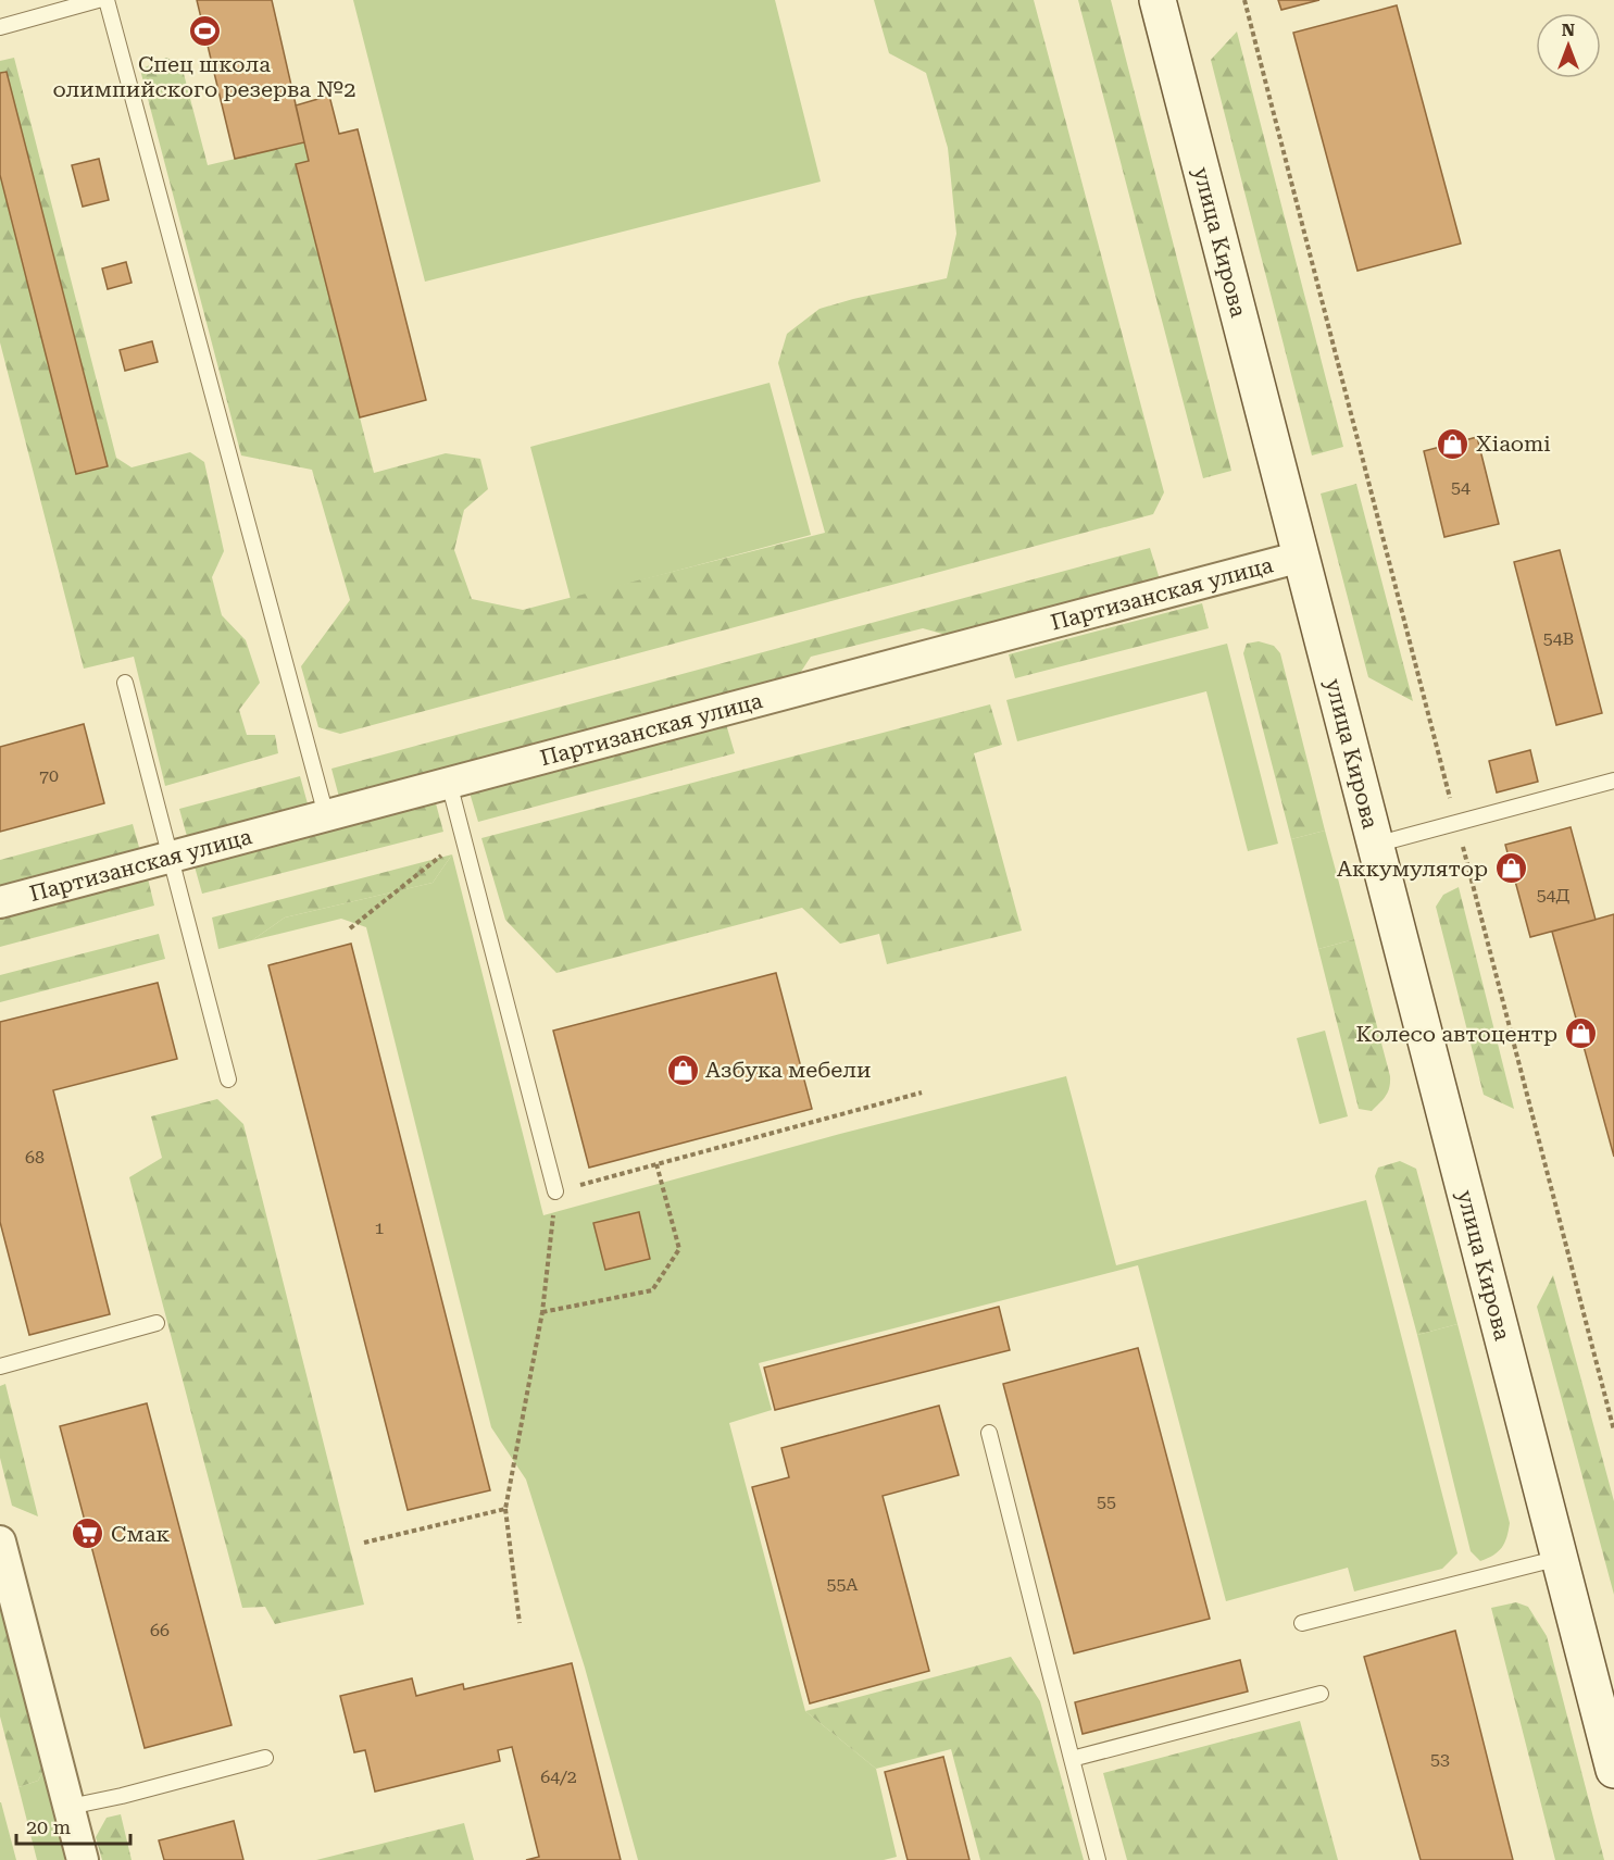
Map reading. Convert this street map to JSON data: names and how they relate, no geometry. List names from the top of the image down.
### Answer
{
  "streets": {
    "main road": ["улица Кирова"],
    "street": ["Партизанская улица"]
  },
  "crossings": [
    ["улица Кирова", "Партизанская улица"]
  ],
  "places": {
    "sports": ["Спец школа олимпийского резерва №2"],
    "shop": [
      "Xiaomi",
      "Аккумулятор",
      "Колесо автоцентр",
      "Азбука мебели"
    ],
    "supermarket": ["Смак"]
  },
  "house_numbers": [
    "54",
    "54В",
    "70",
    "54Д",
    "68",
    "1",
    "55",
    "55А",
    "66",
    "53",
    "64/2"
  ],
  "scale_bar": "20 m",
  "north": "top"
}
